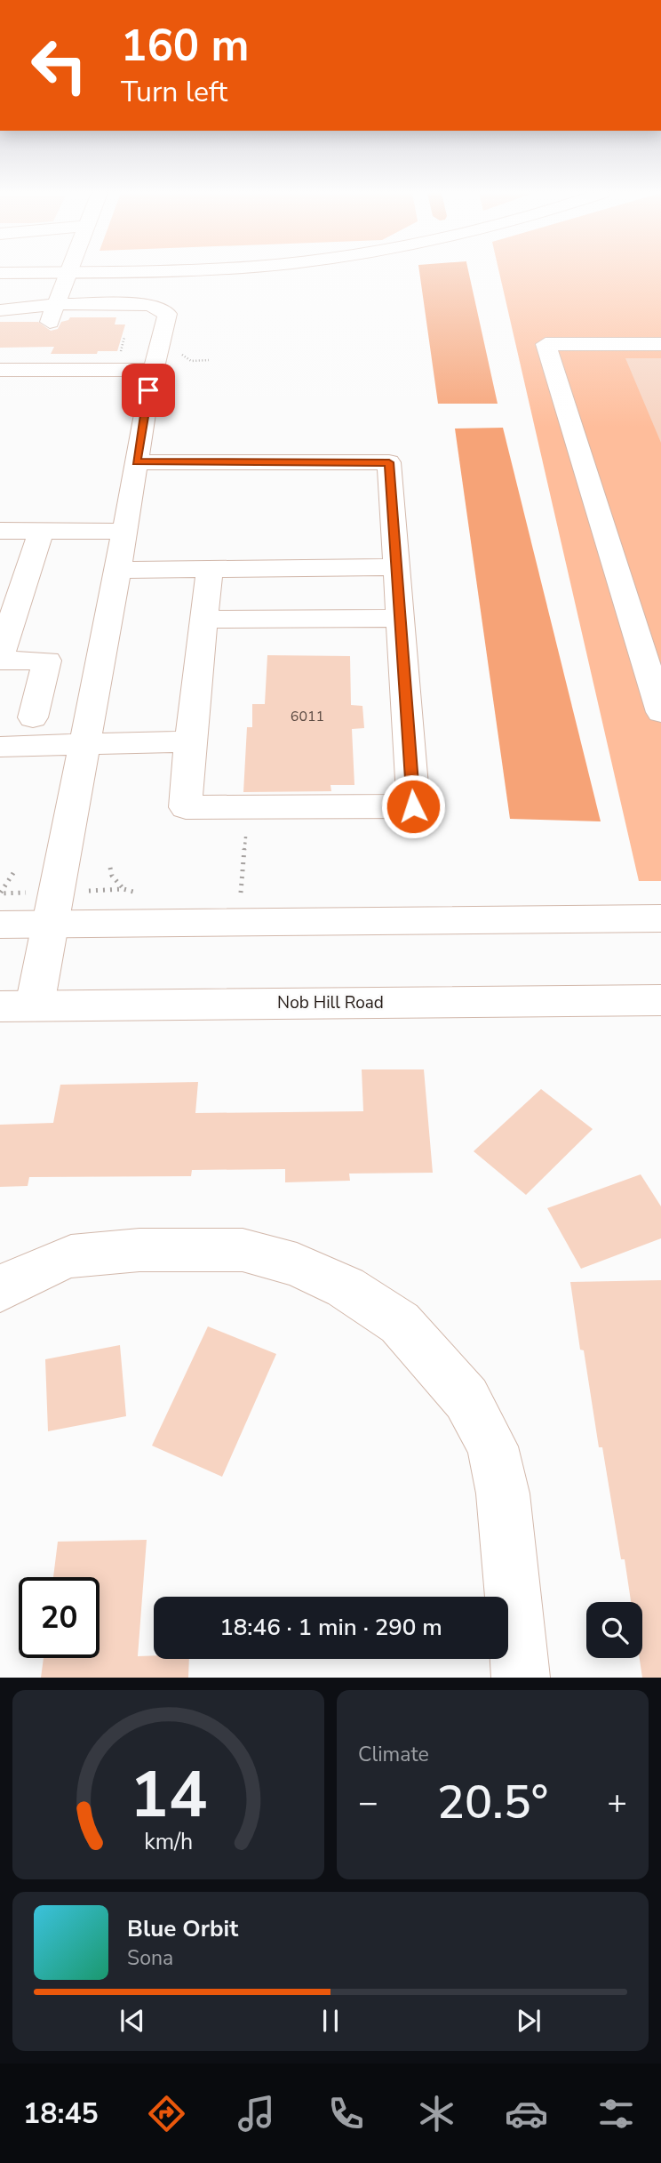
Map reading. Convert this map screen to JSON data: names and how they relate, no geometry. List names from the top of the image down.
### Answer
{
  "streets": {
    "main road": ["Nob Hill Road"]
  },
  "house_numbers": ["6011"],
  "page": {
    "turn": ["160 m", "Turn left"],
    "limit": "20",
    "trip": "18:46 · 1 min · 290 m",
    "tile": "Climate",
    "heat": ["−", "20.5°", "+"],
    "song": ["Blue Orbit", "Sona"],
    "tabs": "18:45",
    "gauge": ["14", "km/h"]
  }
}
